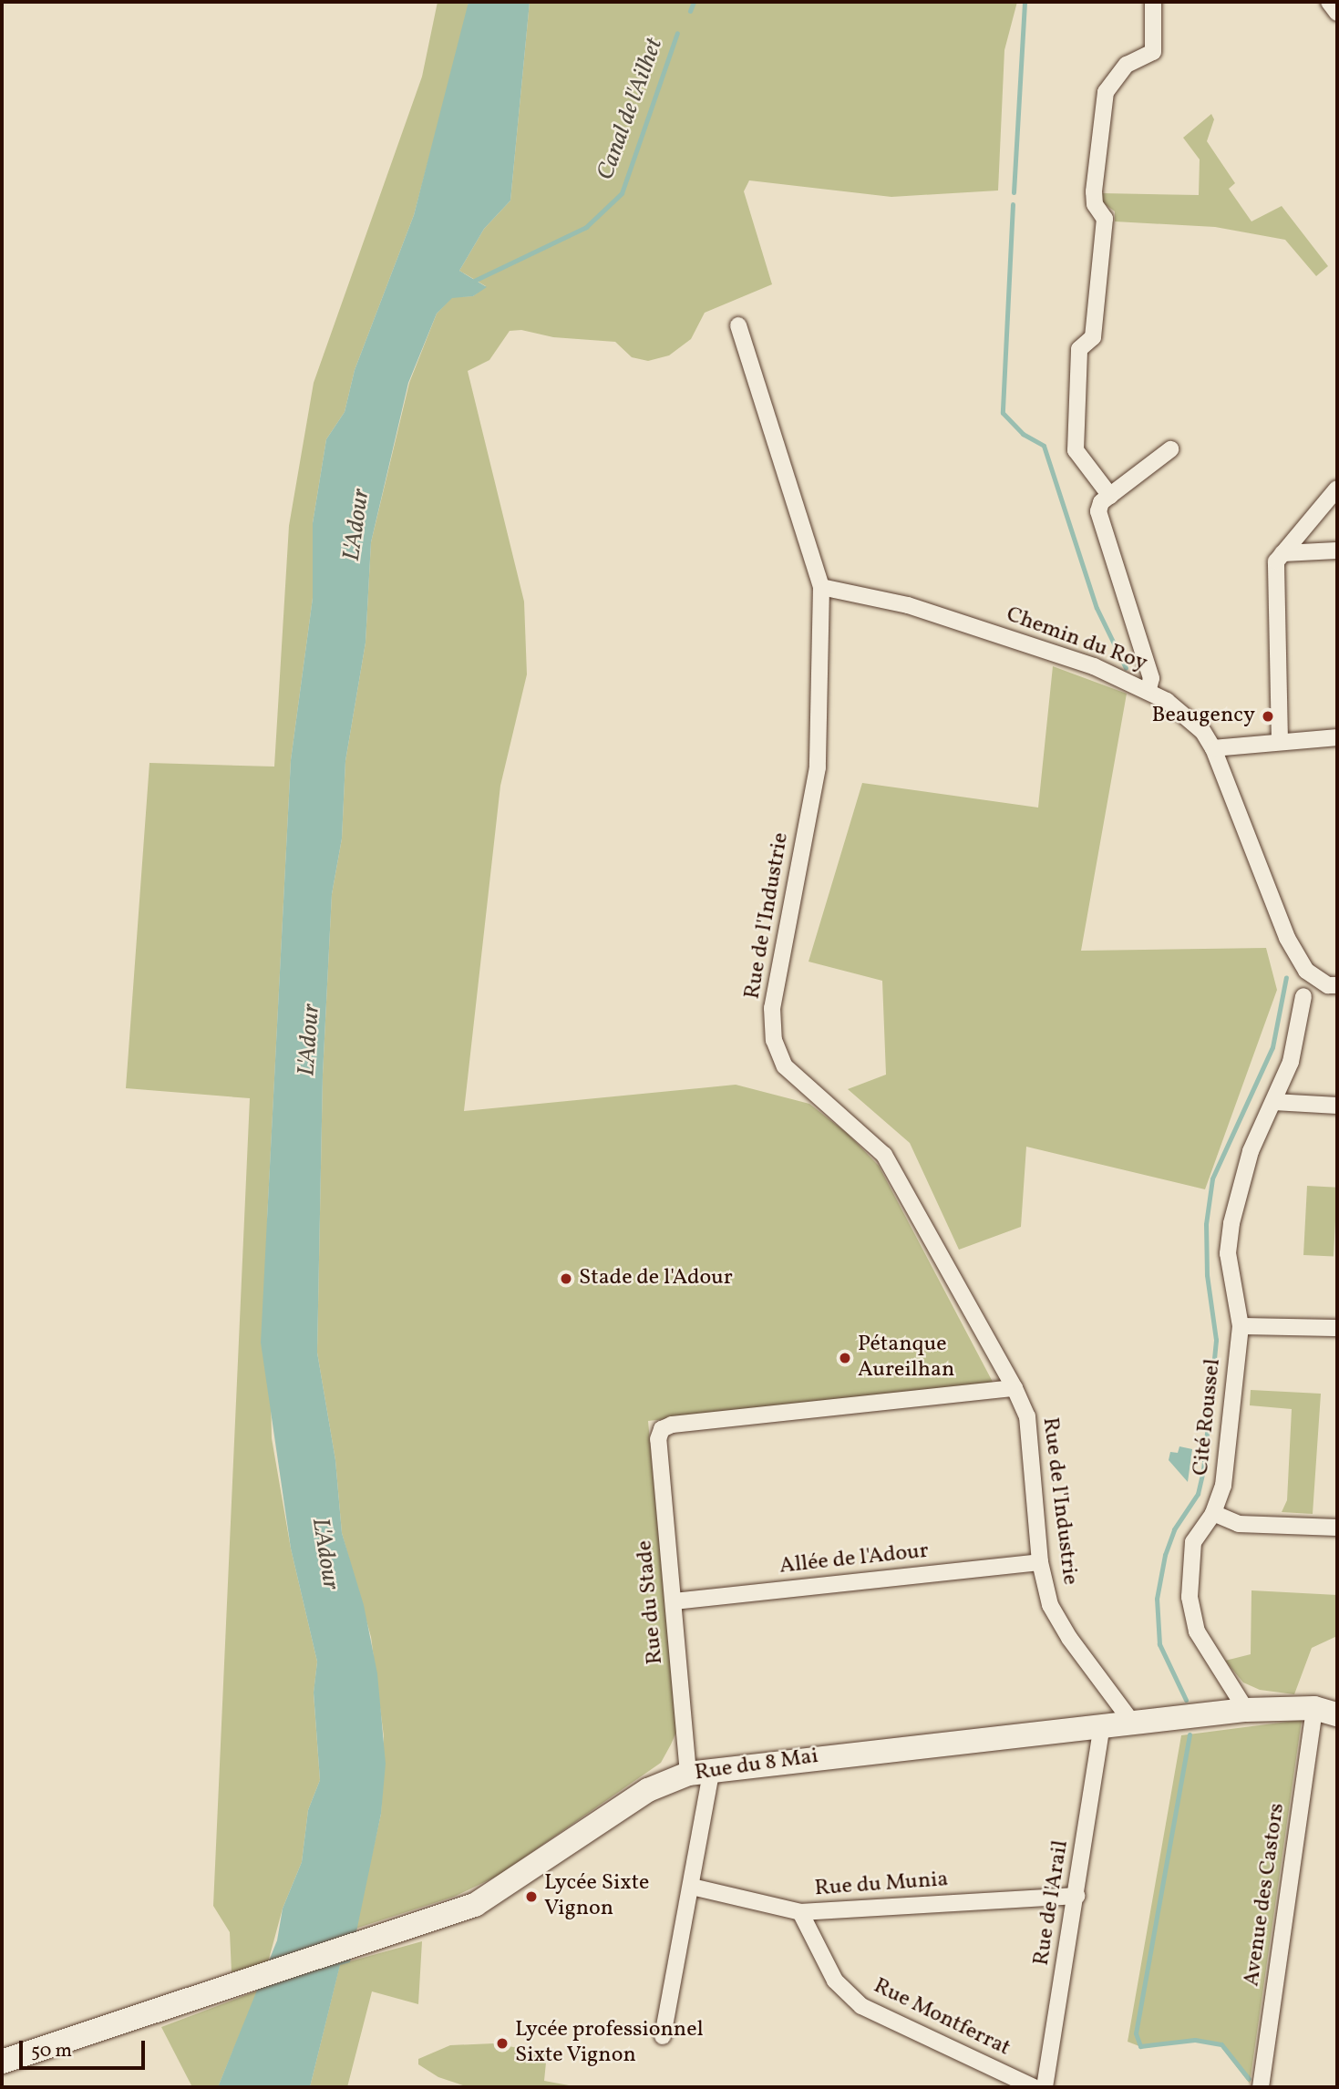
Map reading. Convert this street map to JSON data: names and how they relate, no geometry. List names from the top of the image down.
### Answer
{
  "streets": {
    "street": [
      "Chemin du Roy",
      "Rue de l'Industrie",
      "Cité Roussel",
      "Allée de l'Adour",
      "Rue du Stade",
      "Rue du 8 Mai",
      "Rue du Munia",
      "Avenue des Castors",
      "Rue de l'Arail",
      "Rue Montferrat"
    ]
  },
  "crossings": [
    ["Chemin du Roy", "Rue de l'Industrie"],
    ["Rue de l'Industrie", "Allée de l'Adour"],
    ["Rue de l'Industrie", "Rue du Stade"],
    ["Rue de l'Industrie", "Rue du 8 Mai"],
    ["Cité Roussel", "Rue du 8 Mai"],
    ["Allée de l'Adour", "Rue du Stade"],
    ["Rue du Stade", "Rue du 8 Mai"],
    ["Rue du 8 Mai", "Avenue des Castors"],
    ["Rue du 8 Mai", "Rue de l'Arail"],
    ["Rue du Munia", "Rue de l'Arail"],
    ["Rue du Munia", "Rue Montferrat"]
  ],
  "water": ["Canal de l'Ailhet", "L'Adour"],
  "places": [
    "Beaugency",
    "Stade de l'Adour",
    "Pétanque Aureilhan",
    "Lycée Sixte Vignon",
    "Lycée professionnel Sixte Vignon"
  ],
  "scale_bar": "50 m"
}
